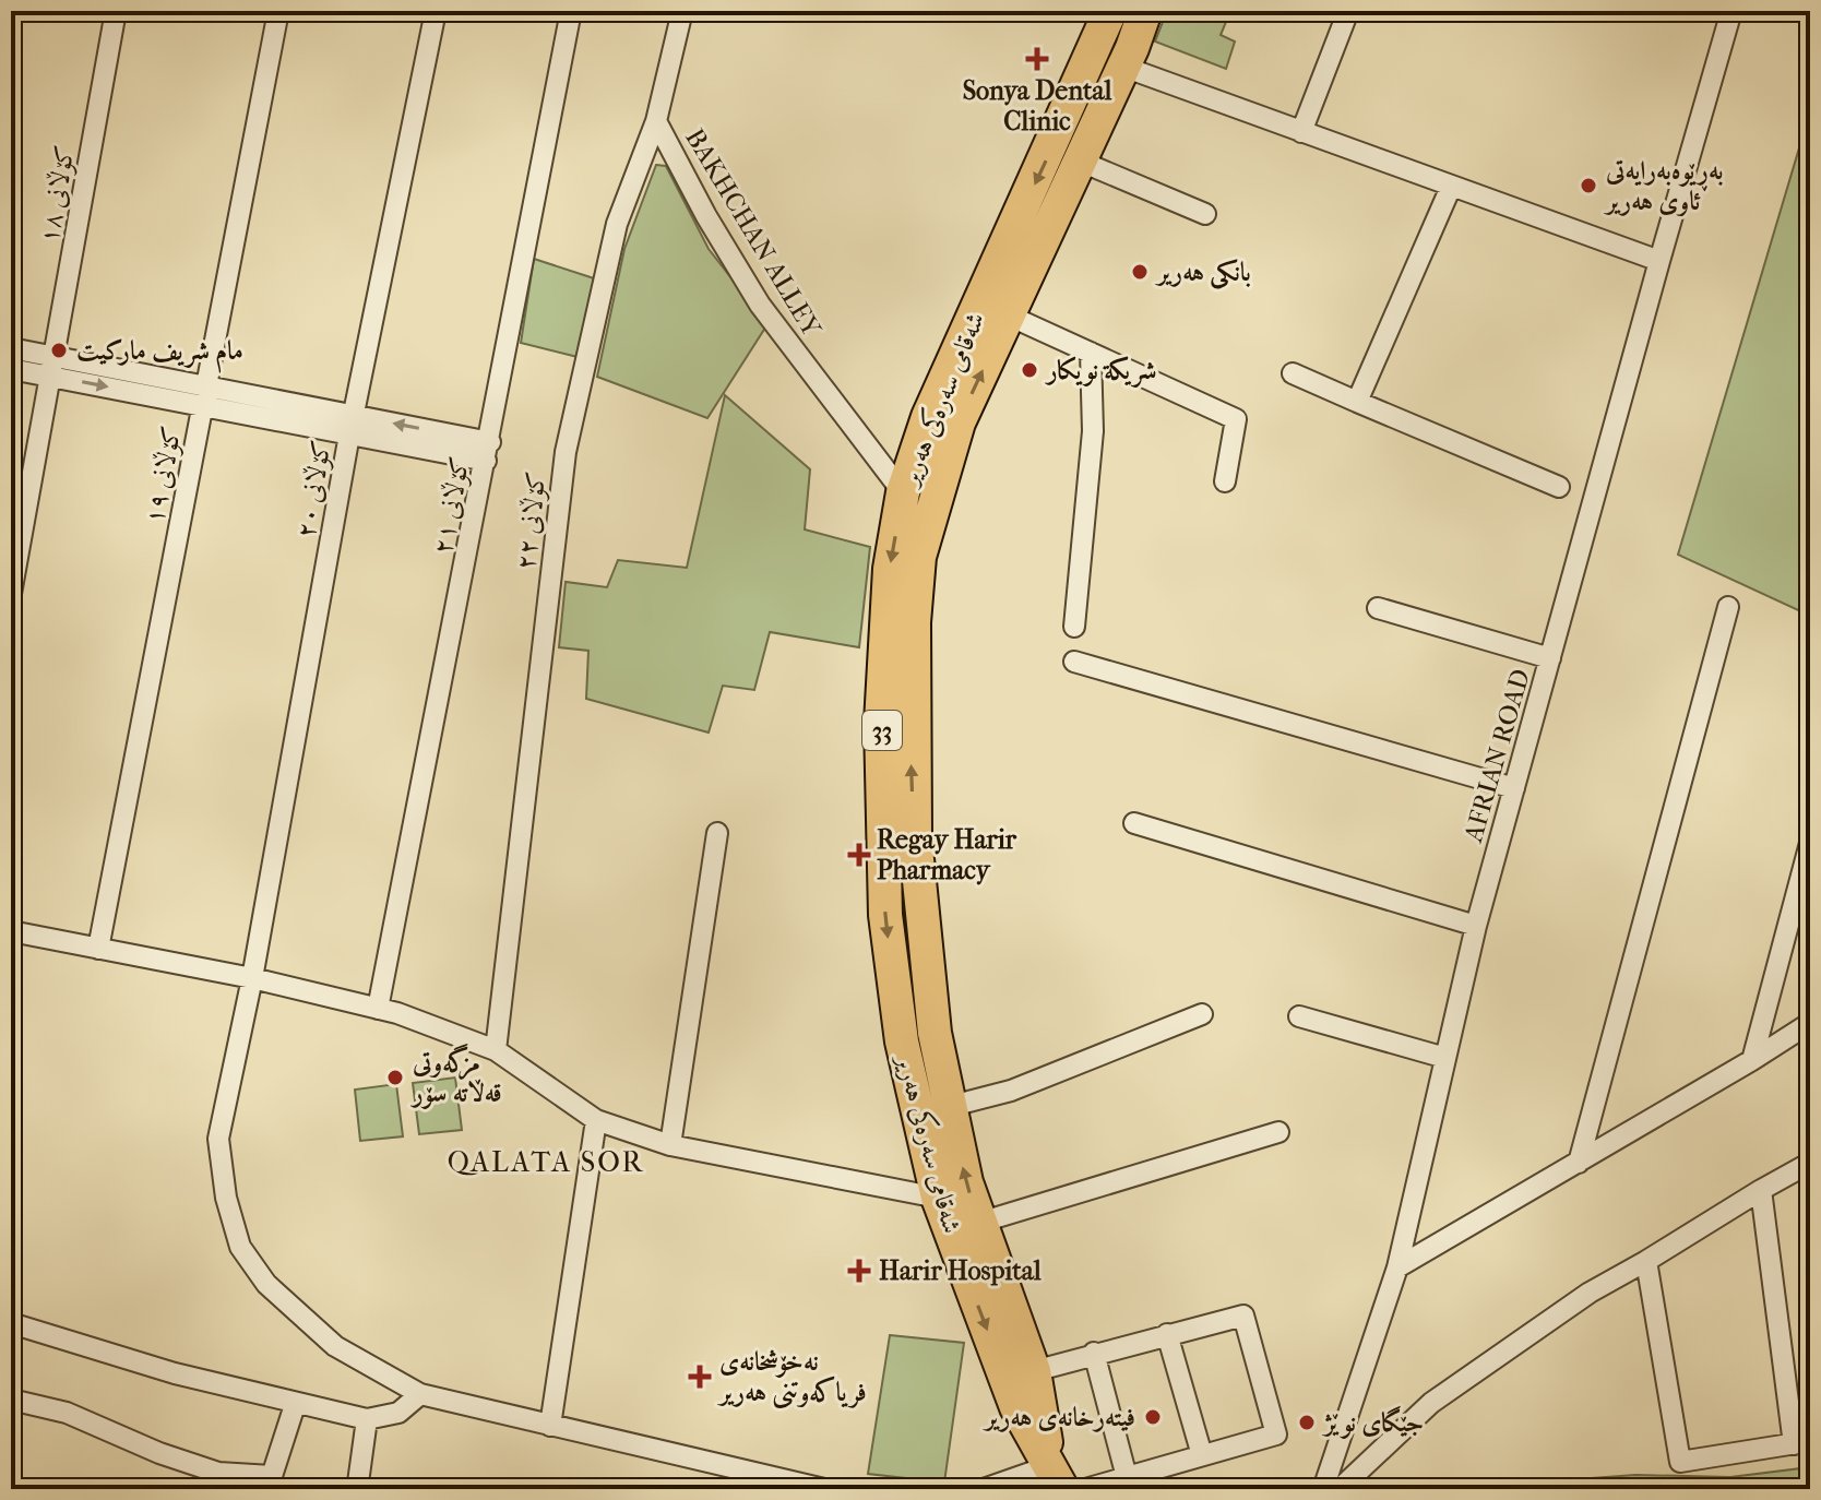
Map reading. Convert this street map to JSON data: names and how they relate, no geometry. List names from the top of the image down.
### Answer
{
  "streets": {
    "main road": ["شەقامی سەرەکی هەریر", "33"],
    "street": [
      "کۆڵانی ١٨",
      "BAKHCHAN ALLEY",
      "کۆڵانی ١٩",
      "کۆڵانی ٢٠",
      "کۆڵانی ٢١",
      "کۆڵانی ٢٢",
      "AFRIAN ROAD"
    ]
  },
  "crossings": [
    ["BAKHCHAN ALLEY", "شەقامی سەرەکی هەریر"],
    ["BAKHCHAN ALLEY", "کۆڵانی ٢٢"]
  ],
  "districts": ["QALATA SOR"],
  "places": {
    "health": [
      "Sonya Dental Clinic",
      "Regay Harir Pharmacy",
      "‌Harir Hospital",
      "نەخۆشخانەی فریاکەوتنی هەریر"
    ],
    "other": [
      "بەڕێوەبەرایەتی ئاوی هەریر",
      "بانکی هەریر",
      "مام شریف مارکیت",
      "شريكة نويكار",
      "مزگەوتی قەڵاتە سۆر",
      "فیتەرخانەی هەریر",
      "جێگای نوێژ"
    ]
  }
}
